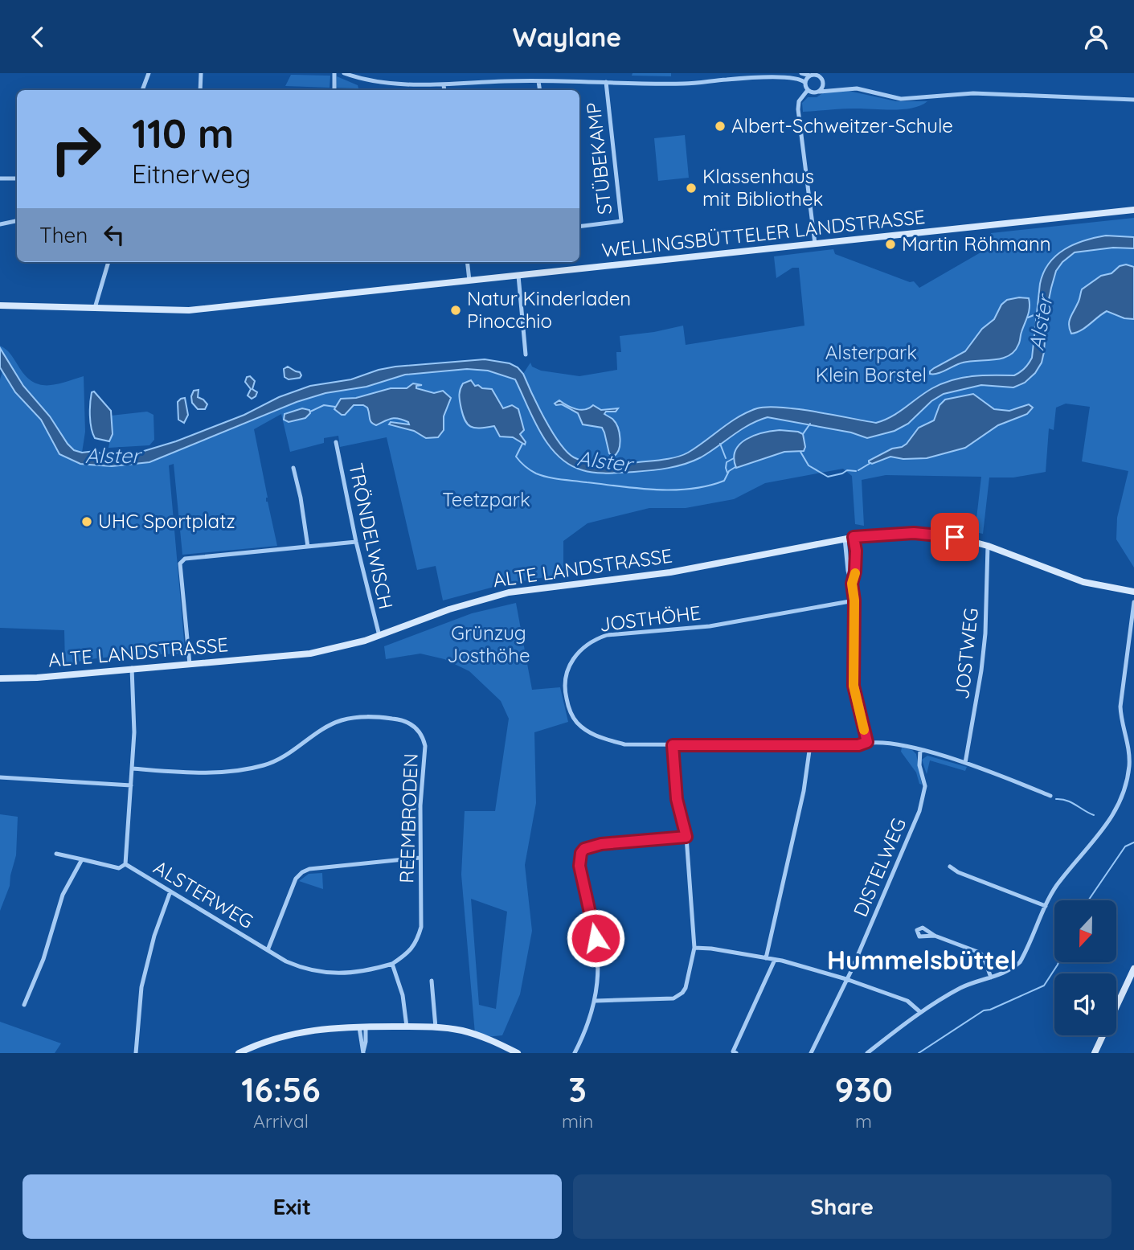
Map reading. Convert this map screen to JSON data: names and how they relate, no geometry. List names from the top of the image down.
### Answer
{
  "streets": {
    "main road": ["WELLINGSBÜTTELER LANDSTRASSE", "ALTE LANDSTRASSE"],
    "street": [
      "STÜBEKAMP",
      "TRÖNDELWISCH",
      "JOSTHÖHE",
      "JOSTWEG",
      "REEMBRODEN",
      "DISTELWEG",
      "ALSTERWEG"
    ]
  },
  "crossings": [
    ["TRÖNDELWISCH", "ALTE LANDSTRASSE"],
    ["ALTE LANDSTRASSE", "JOSTWEG"],
    ["ALTE LANDSTRASSE", "ALSTERWEG"],
    ["JOSTHÖHE", "JOSTWEG"],
    ["JOSTHÖHE", "DISTELWEG"],
    ["REEMBRODEN", "ALSTERWEG"]
  ],
  "districts": ["Hummelsbüttel"],
  "water": ["Alster"],
  "parks": ["Alsterpark Klein Borstel", "Teetzpark", "Grünzug Josthöhe"],
  "places": [
    "Albert-Schweitzer-Schule",
    "Klassenhaus mit Bibliothek",
    "Martin Röhmann",
    "Natur Kinderladen Pinocchio",
    "UHC Sportplatz"
  ],
  "north": "bottom",
  "page": {
    "header": "Waylane",
    "turn": ["110 m", "Eitnerweg"],
    "then": "Then",
    "eta": [
      "16:56",
      "Arrival",
      "3",
      "min",
      "930",
      "m"
    ],
    "buttons": ["Exit", "Share"]
  }
}
